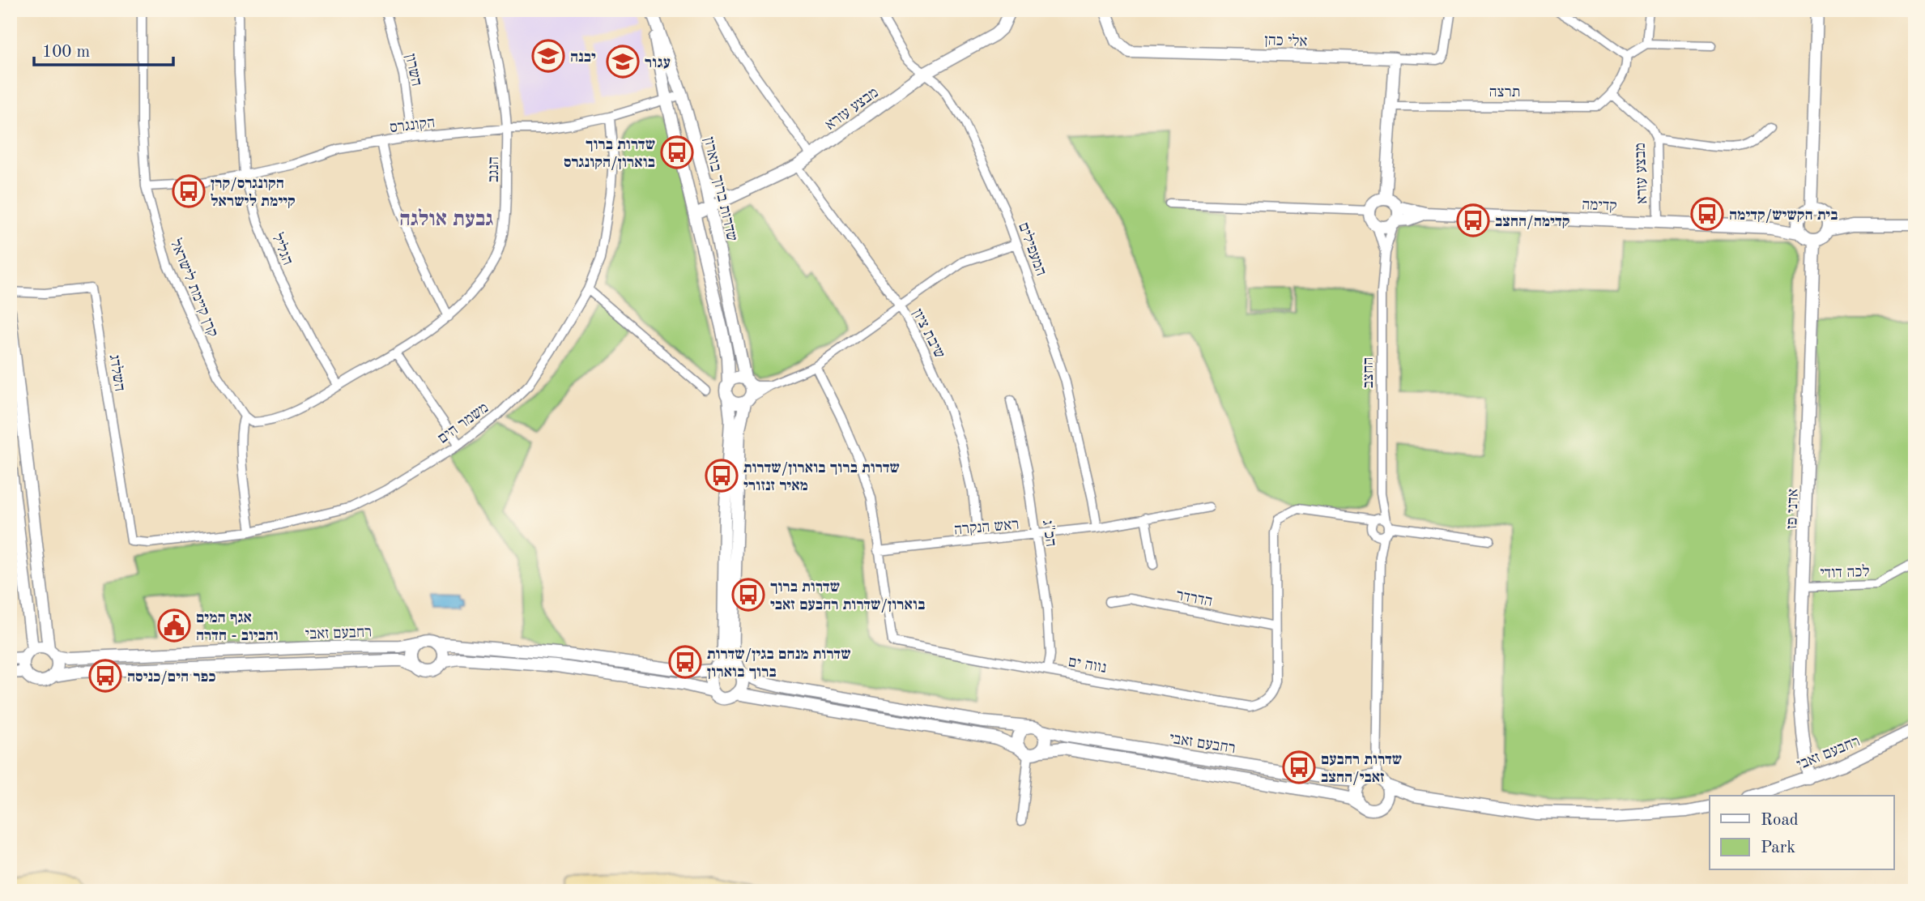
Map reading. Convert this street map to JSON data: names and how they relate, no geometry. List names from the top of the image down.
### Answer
{
  "streets": {
    "street": [
      "אלי כהן",
      "השרון",
      "תרצה",
      "מבצע עזרא",
      "הקונגרס",
      "הנגב",
      "שדרות ברוך בוארון",
      "קדימה",
      "הגליל",
      "המעפילים",
      "קרן קיימת לישראל",
      "שיבת ציון",
      "השלדג",
      "החצב",
      "משמר הים",
      "אדני פז",
      "ראש הנקרה",
      "הכ\"ג",
      "לכה דודי",
      "הדרדר",
      "רחבעם זאבי",
      "נווה ים"
    ]
  },
  "crossings": [
    ["השרון", "הקונגרס"],
    ["תרצה", "מבצע עזרא"],
    ["מבצע עזרא", "שדרות ברוך בוארון"],
    ["מבצע עזרא", "קדימה"],
    ["מבצע עזרא", "המעפילים"],
    ["מבצע עזרא", "שיבת ציון"],
    ["הקונגרס", "הנגב"],
    ["הקונגרס", "שדרות ברוך בוארון"],
    ["הקונגרס", "הגליל"],
    ["הקונגרס", "קרן קיימת לישראל"],
    ["הקונגרס", "משמר הים"],
    ["הנגב", "הגליל"],
    ["הנגב", "קרן קיימת לישראל"],
    ["קדימה", "החצב"],
    ["קדימה", "אדני פז"],
    ["המעפילים", "ראש הנקרה"],
    ["שיבת ציון", "ראש הנקרה"],
    ["השלדג", "משמר הים"],
    ["החצב", "רחבעם זאבי"],
    ["אדני פז", "לכה דודי"],
    ["אדני פז", "רחבעם זאבי"],
    ["ראש הנקרה", "הכ\"ג"],
    ["ראש הנקרה", "נווה ים"],
    ["הכ\"ג", "נווה ים"],
    ["הדרדר", "נווה ים"]
  ],
  "districts": ["גבעת אולגה"],
  "places": {
    "school or university": ["יבנה", "עגור"],
    "bus stop": [
      "שדרות ברוך בוארון/הקונגרס",
      "הקונגרס/קרן קיימת לישראל",
      "בית הקשיש/קדימה",
      "קדימה/החצב",
      "שדרות ברוך בוארון/שדרות מאיר זנזורי",
      "שדרות ברוך בוארון/שדרות רחבעם זאבי",
      "שדרות מנחם בגין/שדרות ברוך בוארון",
      "כפר הים/כניסה",
      "שדרות רחבעם זאבי/החצב"
    ],
    "public building": ["אגף המים והביוב - חדרה"]
  },
  "legend": ["Road", "Park"],
  "scale_bar": "100 m"
}
